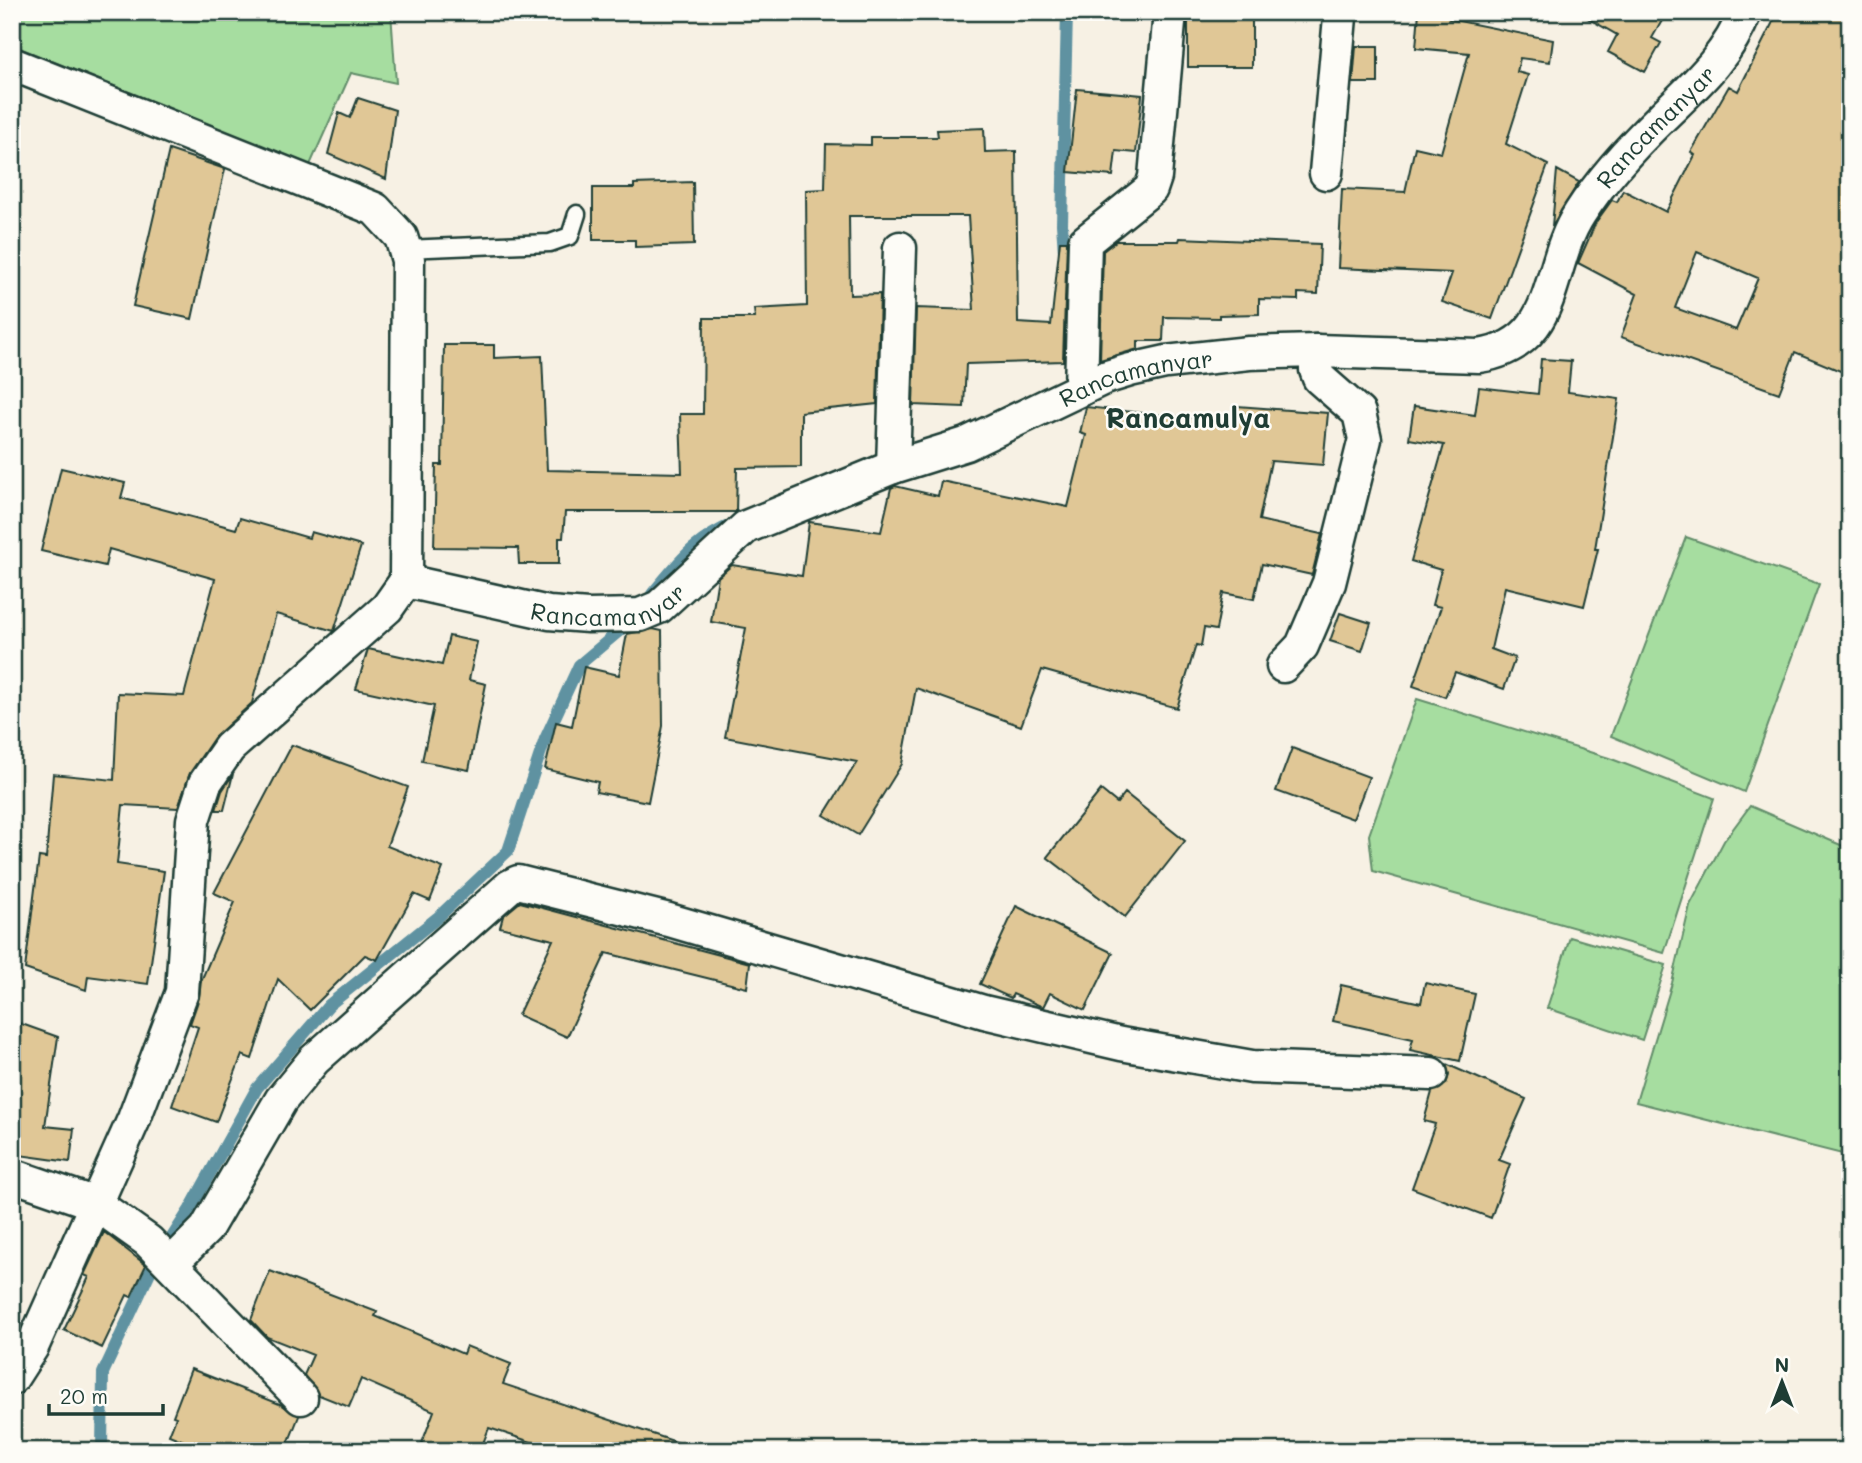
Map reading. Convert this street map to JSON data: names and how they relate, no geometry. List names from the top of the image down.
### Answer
{
  "streets": {
    "street": ["Rancamanyar"]
  },
  "districts": ["Rancamulya"],
  "scale_bar": "20 m",
  "north": "top"
}
